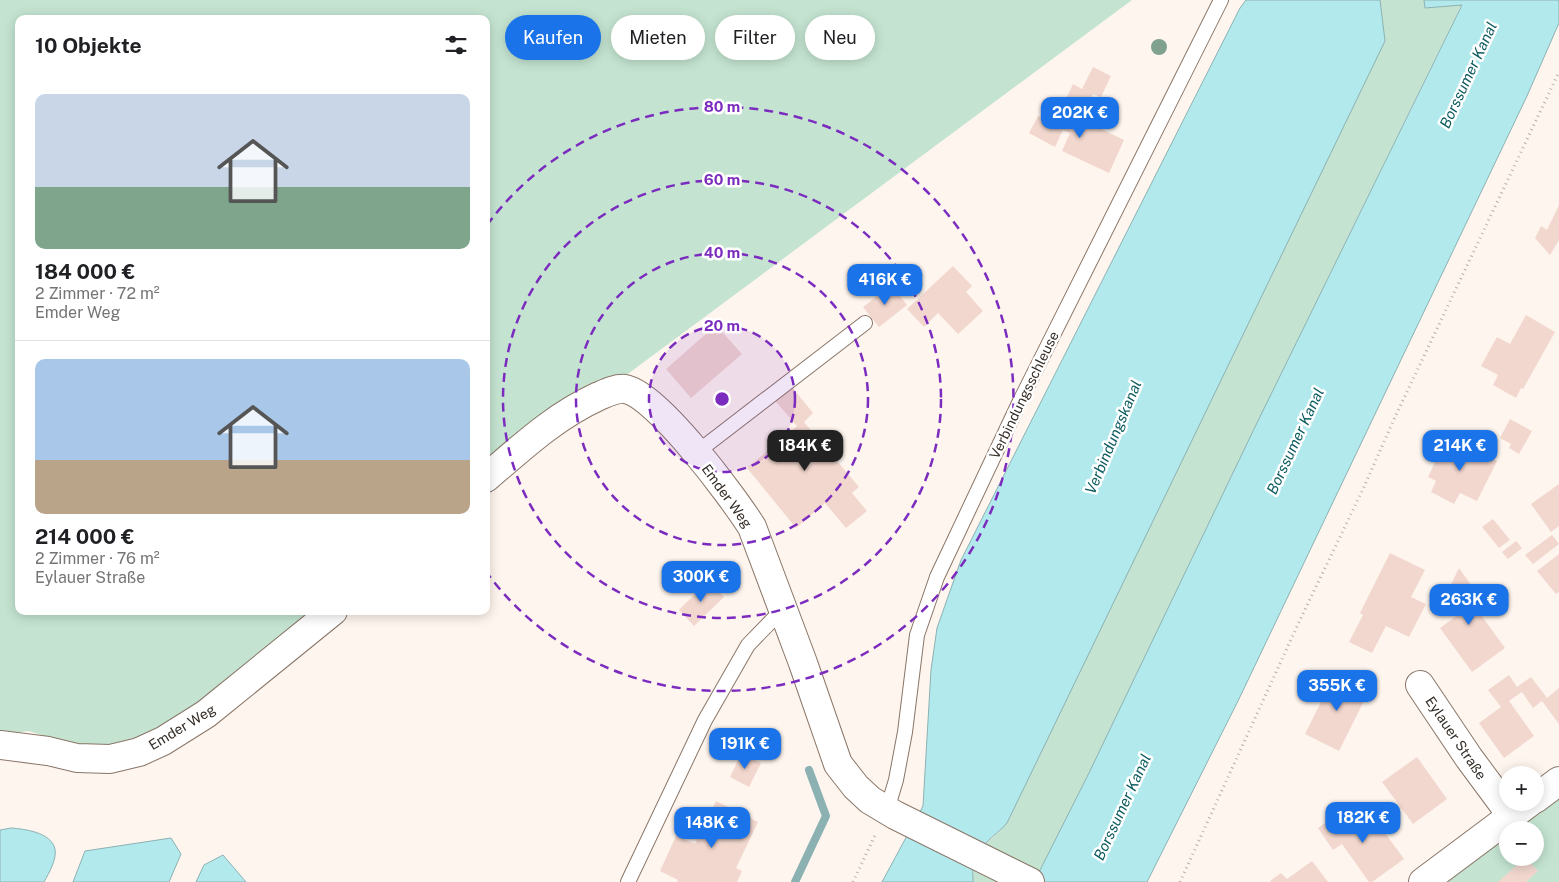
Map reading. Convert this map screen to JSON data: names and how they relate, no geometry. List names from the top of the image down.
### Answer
{
  "streets": {
    "street": ["Emder Weg", "Eylauer Straße"],
    "lane": ["Verbindungsschleuse"]
  },
  "crossings": [
    ["Verbindungsschleuse", "Emder Weg"]
  ],
  "water": ["Borssumer Kanal", "Verbindungskanal"],
  "page": {
    "chip": [
      "Kaufen",
      "Mieten",
      "Filter",
      "Neu"
    ],
    "heading": "10 Objekte",
    "list": [
      {
        "name": "184 000 €",
        "note": "2 Zimmer · 72 m² · Emder Weg"
      },
      {
        "name": "214 000 €",
        "note": "2 Zimmer · 76 m² · Eylauer Straße"
      }
    ],
    "price": [
      "202K €",
      "416K €",
      "184K €",
      "214K €",
      "300K €",
      "263K €",
      "355K €",
      "191K €",
      "182K €",
      "148K €"
    ],
    "map_buttons": ["+", "−"]
  },
  "rings": [
    "80 m",
    "60 m",
    "40 m",
    "20 m"
  ]
}
